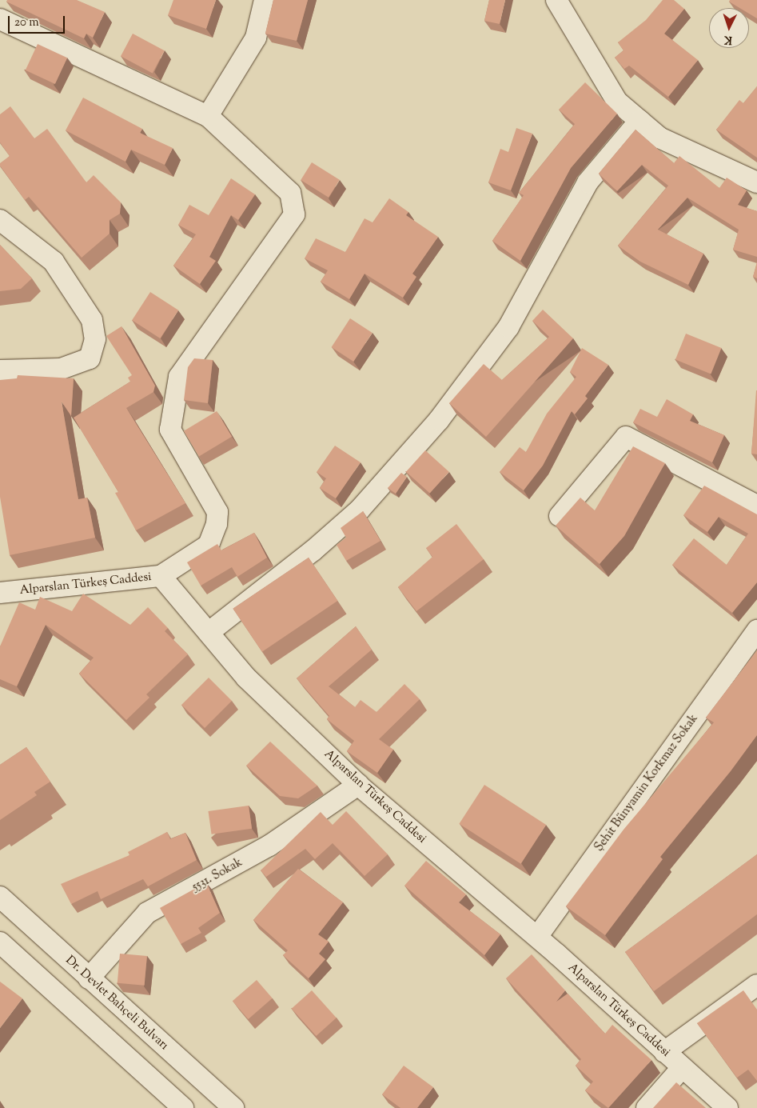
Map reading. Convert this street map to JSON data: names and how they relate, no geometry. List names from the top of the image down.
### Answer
{
  "streets": {
    "street": [
      "Alparslan Türkeş Caddesi",
      "Şehit Bünyamin Korkmaz Sokak",
      "5531. Sokak",
      "Dr. Devlet Bahçeli Bulvarı"
    ]
  },
  "crossings": [
    ["Alparslan Türkeş Caddesi", "Şehit Bünyamin Korkmaz Sokak"],
    ["Alparslan Türkeş Caddesi", "5531. Sokak"],
    ["5531. Sokak", "Dr. Devlet Bahçeli Bulvarı"]
  ],
  "scale_bar": "20 m",
  "north": "bottom"
}
